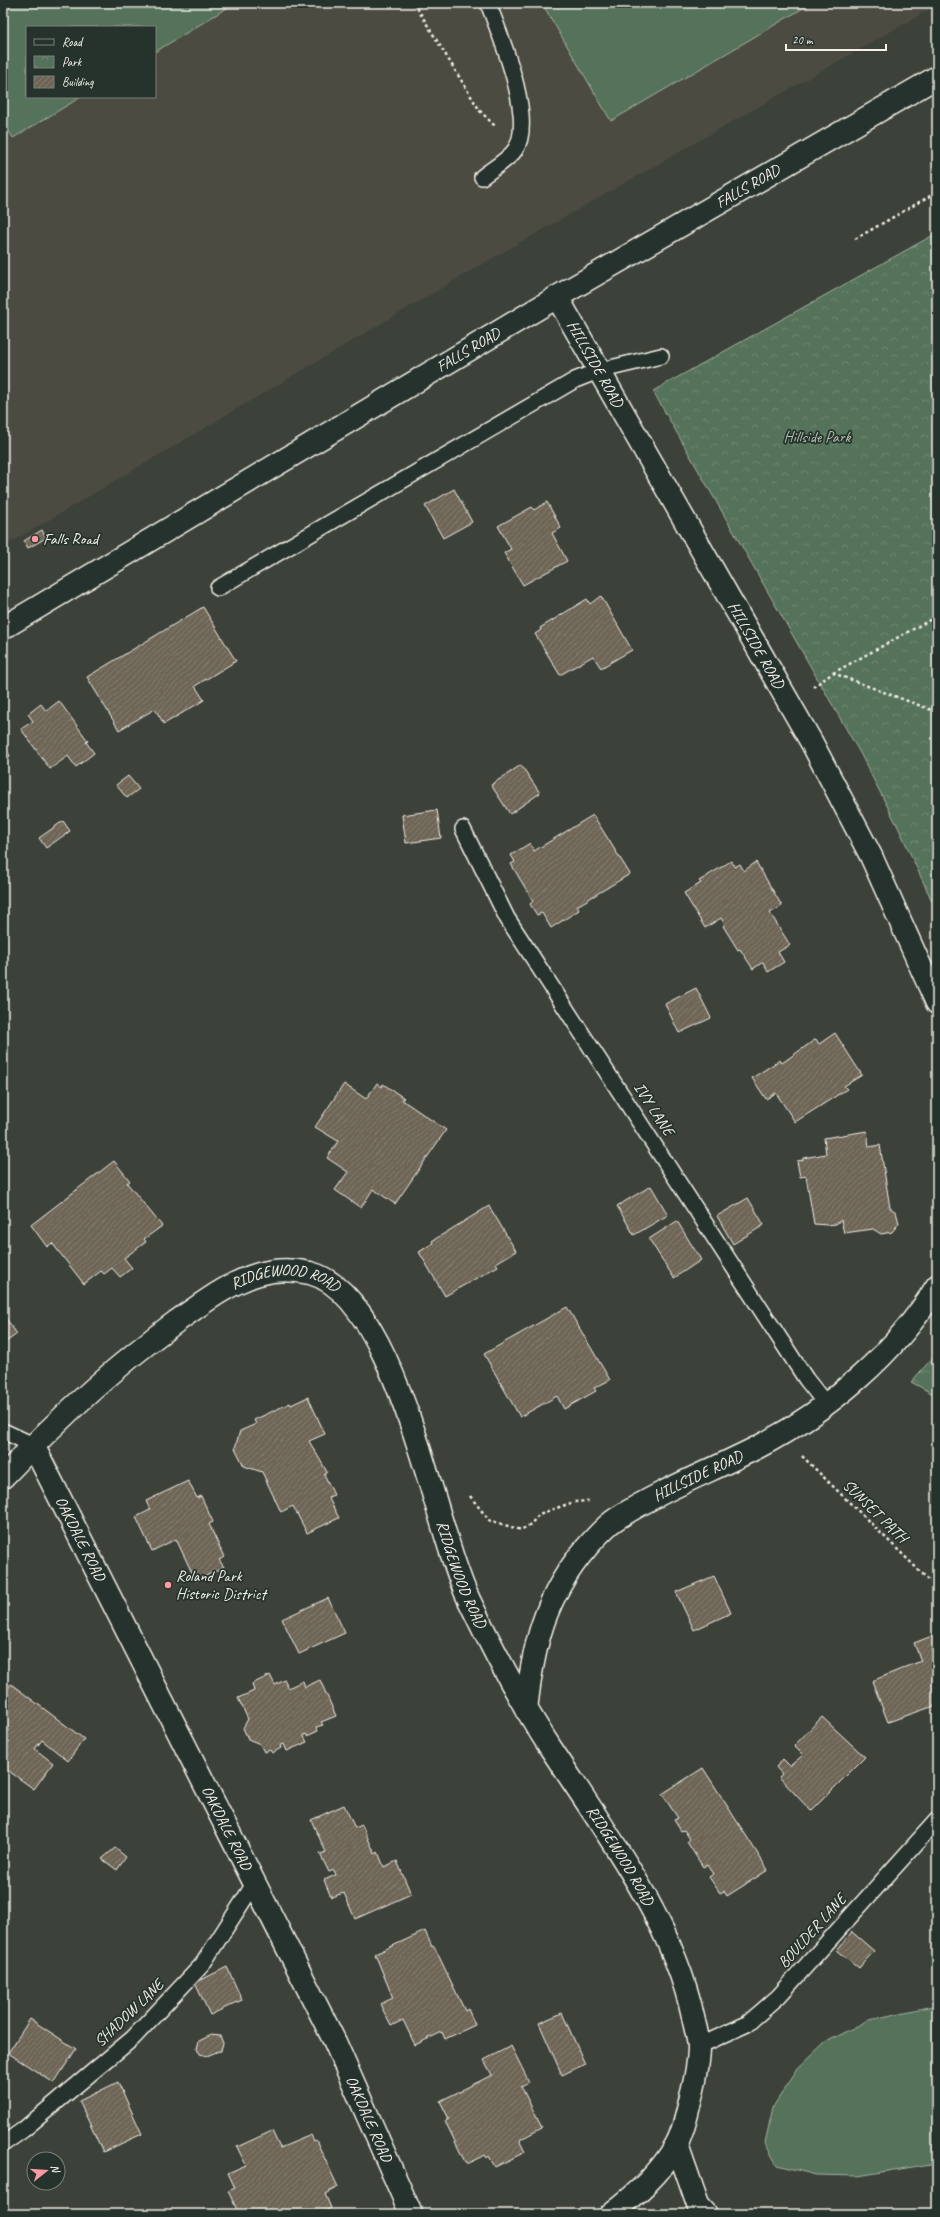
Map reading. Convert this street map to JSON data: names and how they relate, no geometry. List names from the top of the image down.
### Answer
{
  "streets": {
    "street": [
      "FALLS ROAD",
      "HILLSIDE ROAD",
      "RIDGEWOOD ROAD",
      "OAKDALE ROAD"
    ],
    "lane": ["IVY LANE", "BOULDER LANE", "SHADOW LANE"],
    "path": ["SUNSET PATH"]
  },
  "crossings": [
    ["FALLS ROAD", "HILLSIDE ROAD"],
    ["HILLSIDE ROAD", "IVY LANE"],
    ["HILLSIDE ROAD", "RIDGEWOOD ROAD"],
    ["RIDGEWOOD ROAD", "OAKDALE ROAD"],
    ["RIDGEWOOD ROAD", "BOULDER LANE"],
    ["OAKDALE ROAD", "SHADOW LANE"]
  ],
  "parks": ["Hillside Park"],
  "places": ["Falls Road", "Roland Park Historic District"],
  "legend": ["Road", "Park", "Building"],
  "scale_bar": "20 m",
  "north": "right"
}
